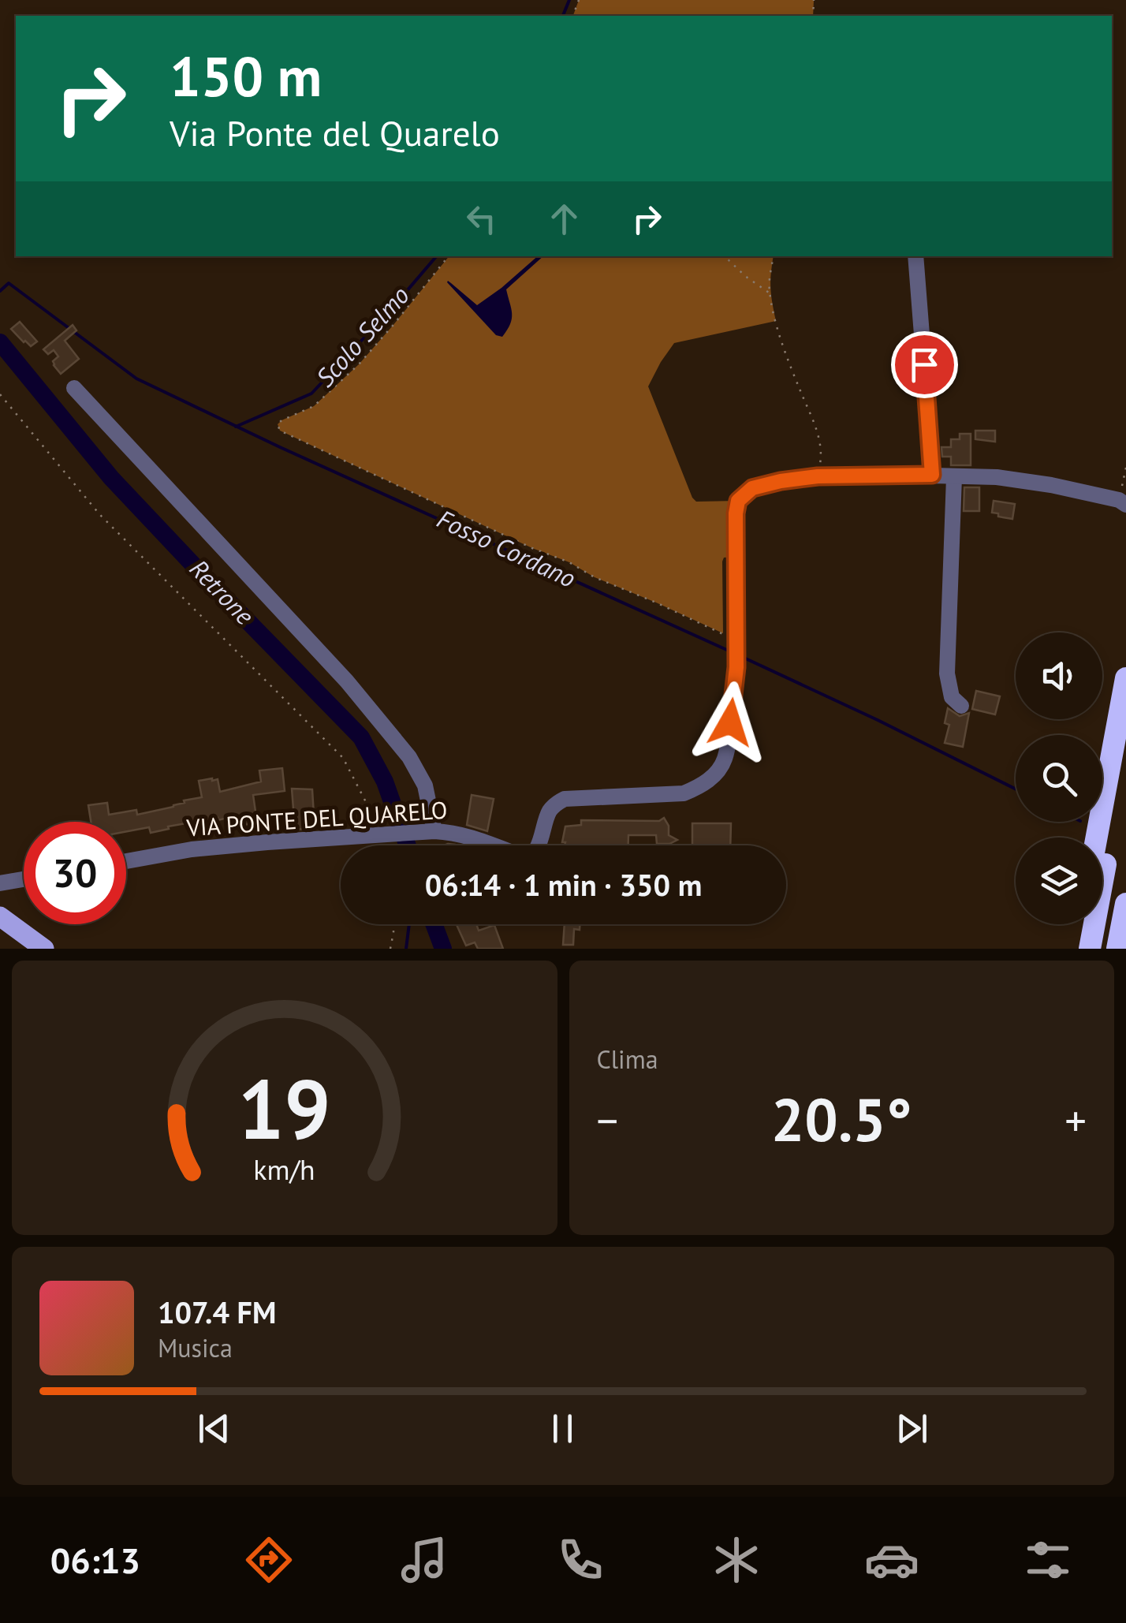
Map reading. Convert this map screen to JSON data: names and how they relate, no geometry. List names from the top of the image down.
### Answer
{
  "streets": {
    "street": ["VIA PONTE DEL QUARELO"]
  },
  "water": ["Scolo Selmo", "Fosso Cordano", "Retrone"],
  "page": {
    "turn": ["150 m", "Via Ponte del Quarelo"],
    "limit": "30",
    "trip": "06:14 · 1 min · 350 m",
    "tile": "Clima",
    "heat": ["−", "20.5°", "+"],
    "song": ["107.4 FM", "Musica"],
    "tabs": "06:13",
    "gauge": ["19", "km/h"]
  }
}
